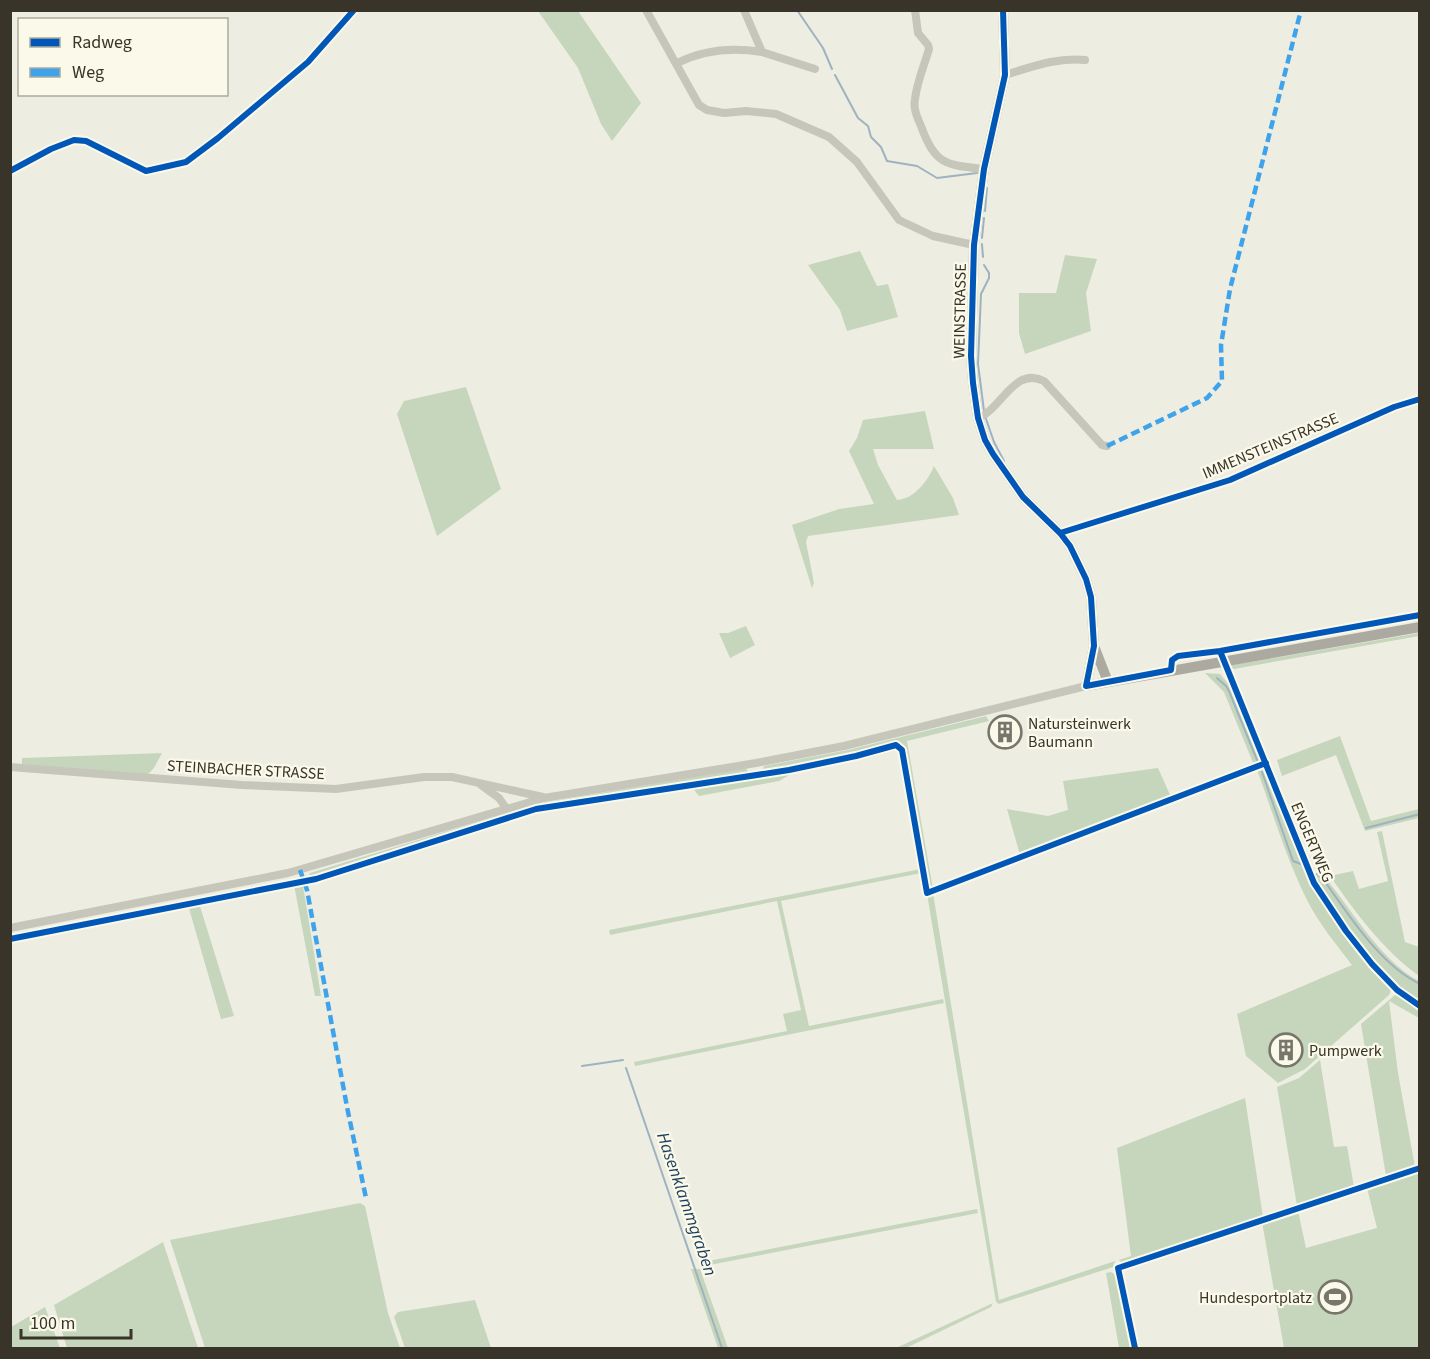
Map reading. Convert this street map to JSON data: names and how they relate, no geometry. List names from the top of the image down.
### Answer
{
  "streets": {
    "main road": ["WEINSTRASSE"],
    "street": ["IMMENSTEINSTRASSE", "STEINBACHER STRASSE", "ENGERTWEG"]
  },
  "crossings": [
    ["WEINSTRASSE", "IMMENSTEINSTRASSE"]
  ],
  "water": ["Hasenklammgraben"],
  "places": {
    "building": ["Natursteinwerk Baumann", "Pumpwerk"],
    "sports": ["Hundesportplatz"]
  },
  "legend": ["Radweg", "Weg"],
  "scale_bar": "100 m"
}
